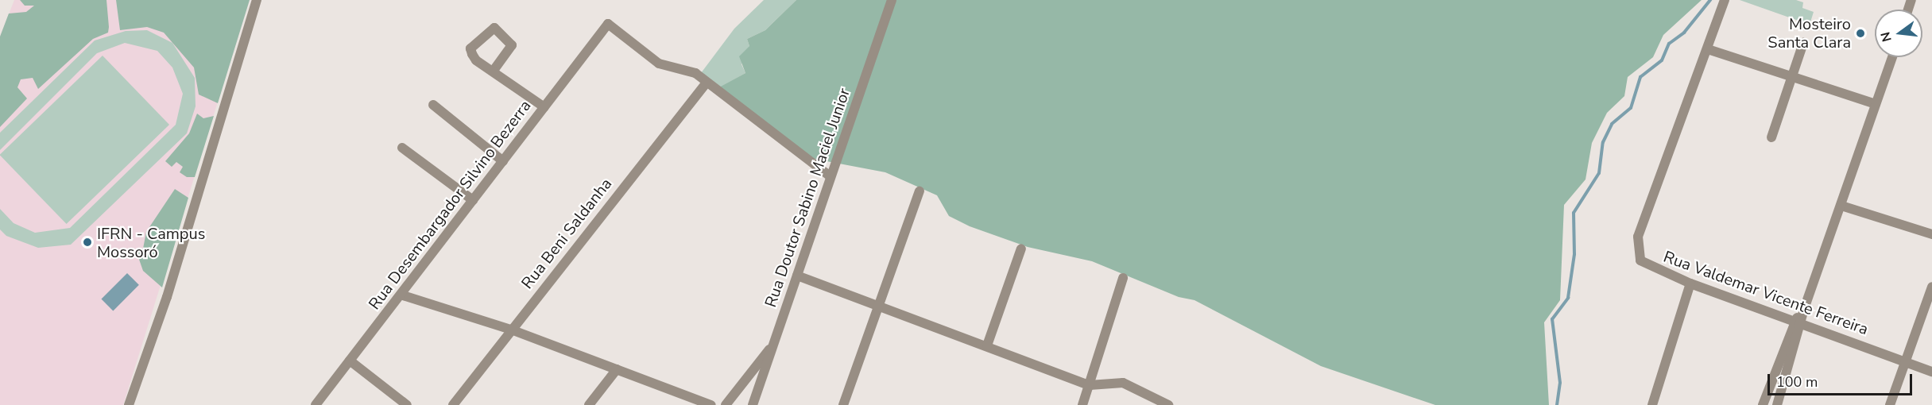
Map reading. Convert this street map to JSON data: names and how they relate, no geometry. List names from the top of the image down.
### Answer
{
  "streets": {
    "street": [
      "Rua Doutor Sabino Maciel Junior",
      "Rua Desembargador Silvino Bezerra",
      "Rua Beni Saldanha",
      "Rua Valdemar Vicente Ferreira"
    ]
  },
  "crossings": [
    ["Rua Desembargador Silvino Bezerra", "Rua Beni Saldanha"]
  ],
  "places": ["Mosteiro Santa Clara", "IFRN - Campus Mossoró"],
  "scale_bar": "100 m",
  "north": "left"
}
